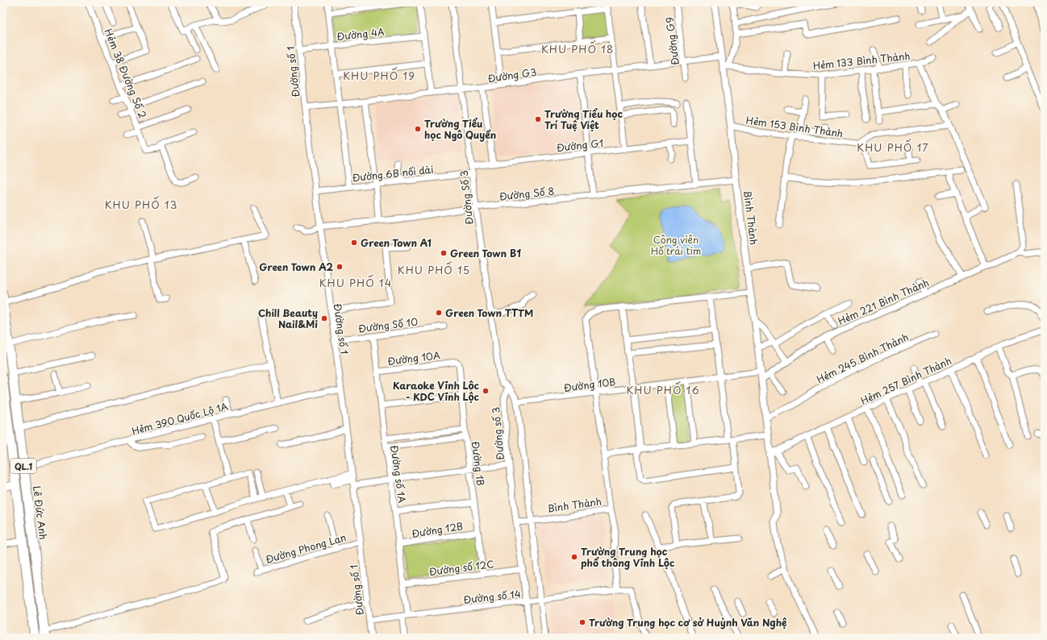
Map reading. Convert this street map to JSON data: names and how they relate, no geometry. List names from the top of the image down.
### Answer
{
  "streets": {
    "highway": ["QL.1", "Lê Đức Anh"],
    "street": [
      "Đường 4A",
      "Đường G9",
      "Hẻm 133 Bình Thành",
      "Đường số 1",
      "Hẻm 38 Đường Số 2",
      "Đường G3",
      "Hẻm 153 Bình Thành",
      "Đường G1",
      "Đường 6B nối dài",
      "Đường Số 8",
      "Đường Số 3",
      "Bình Thành",
      "Hẻm 221 Bình Thành",
      "Đường Số 10",
      "Đường 10A",
      "Hẻm 245 Bình Thành",
      "Hẻm 257 Bình Thành",
      "Đường 10B",
      "Hẻm 390 Quốc Lộ 1A",
      "Đường số 3",
      "Đường 1B",
      "Đường số 1A",
      "Đường 12B",
      "Đường Phong Lan",
      "Đường số 12C",
      "Đường số 14"
    ]
  },
  "crossings": [
    ["Đường 4A", "Đường số 1"],
    ["Đường G9", "Đường G3"],
    ["Hẻm 133 Bình Thành", "Hẻm 153 Bình Thành"],
    ["Hẻm 133 Bình Thành", "Bình Thành"],
    ["Đường số 1", "Đường G3"],
    ["Đường số 1", "Đường 6B nối dài"],
    ["Đường số 1", "Đường Số 8"],
    ["Đường số 1", "Đường Số 10"],
    ["Đường số 1", "Hẻm 390 Quốc Lộ 1A"],
    ["Đường số 1", "Đường Phong Lan"],
    ["Đường số 1", "Đường số 14"],
    ["Đường G3", "Đường Số 3"],
    ["Đường G3", "Bình Thành"],
    ["Hẻm 153 Bình Thành", "Bình Thành"],
    ["Đường G1", "Đường Số 3"],
    ["Đường 6B nối dài", "Đường Số 3"],
    ["Đường Số 8", "Đường Số 3"],
    ["Đường Số 8", "Bình Thành"],
    ["Đường Số 3", "Đường số 3"],
    ["Bình Thành", "Hẻm 221 Bình Thành"],
    ["Bình Thành", "Hẻm 245 Bình Thành"],
    ["Bình Thành", "Hẻm 257 Bình Thành"],
    ["Bình Thành", "Đường 10B"],
    ["Bình Thành", "Đường số 3"],
    ["Đường Số 10", "Đường số 1A"],
    ["Đường 10A", "Đường 1B"],
    ["Đường 10A", "Đường số 1A"],
    ["Hẻm 390 Quốc Lộ 1A", "Lê Đức Anh"],
    ["Đường số 3", "Đường số 12C"],
    ["Đường số 3", "Đường số 14"],
    ["Đường 1B", "Đường 12B"],
    ["Đường 1B", "Đường số 12C"],
    ["Đường số 1A", "Đường 12B"],
    ["Đường số 1A", "Đường số 12C"],
    ["Đường số 1A", "Đường số 14"]
  ],
  "districts": [
    "KHU PHỐ 18",
    "KHU PHỐ 19",
    "KHU PHỐ 17",
    "KHU PHỐ 13",
    "KHU PHỐ 15",
    "KHU PHỐ 14",
    "KHU PHỐ 16"
  ],
  "parks": ["Công viên Hồ trái tim"],
  "places": [
    "Trường Tiểu học Trí Tuệ Việt",
    "Trường Tiểu học Ngô Quyền",
    "Green Town A1",
    "Green Town B1",
    "Green Town A2",
    "Green Town TTTM",
    "Chill Beauty Nail&Mi",
    "Karaoke Vĩnh Lộc - KDC Vĩnh Lộc",
    "Trường Trung học phổ thông Vĩnh Lộc",
    "Trường Trung học cơ sở Huỳnh Văn Nghệ"
  ]
}
